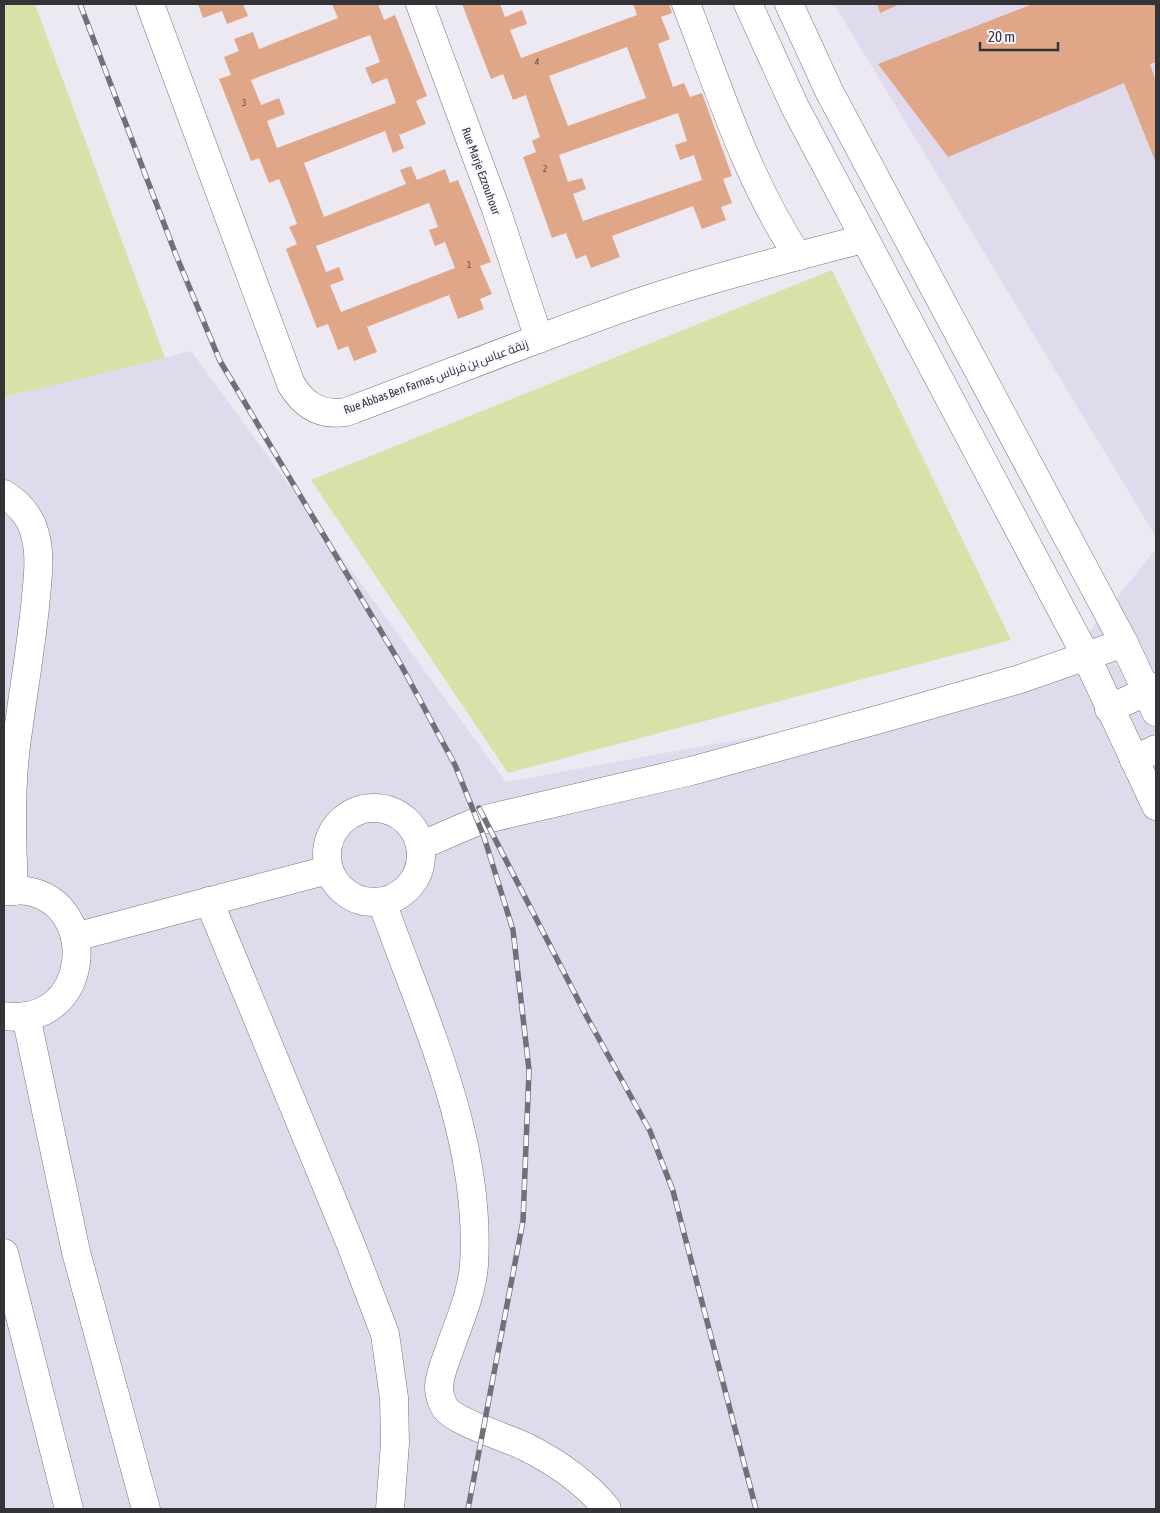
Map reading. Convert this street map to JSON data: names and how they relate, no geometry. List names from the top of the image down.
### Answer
{
  "streets": {
    "street": ["Rue Marje Ezzouhour", "Rue Abbas Ben Farnas زنقة عباس بن فرناس"]
  },
  "crossings": [
    ["Rue Marje Ezzouhour", "Rue Abbas Ben Farnas زنقة عباس بن فرناس"]
  ],
  "house_numbers": [
    "4",
    "3",
    "2",
    "1"
  ],
  "scale_bar": "20 m"
}
